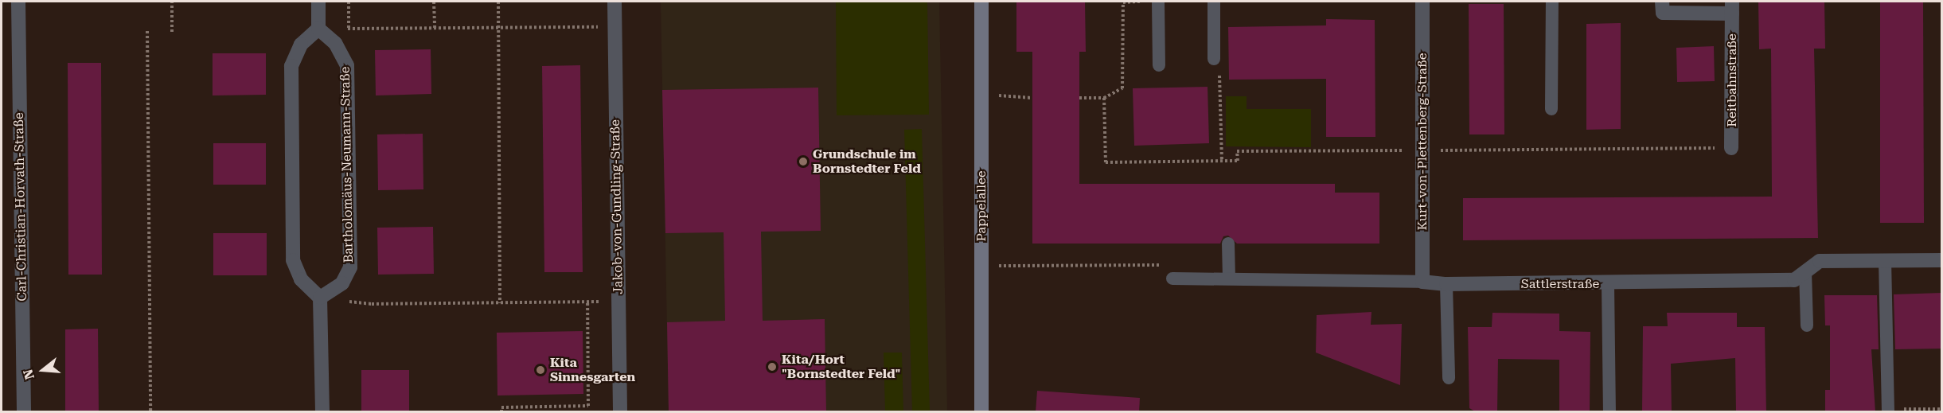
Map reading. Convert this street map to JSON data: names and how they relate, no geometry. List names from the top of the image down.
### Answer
{
  "streets": {
    "street": [
      "Reitbahnstraße",
      "Kurt-von-Plettenberg-Straße",
      "Bartholomäus-Neumann-Straße",
      "Pappelallee",
      "Carl-Christian-Horvath-Straße",
      "Jakob-von-Gundling-Straße",
      "Sattlerstraße"
    ]
  },
  "crossings": [
    ["Kurt-von-Plettenberg-Straße", "Sattlerstraße"]
  ],
  "places": ["Grundschule im Bornstedter Feld", "Kita/Hort \"Bornstedter Feld\"", "Kita Sinnesgarten"],
  "north": "left"
}
